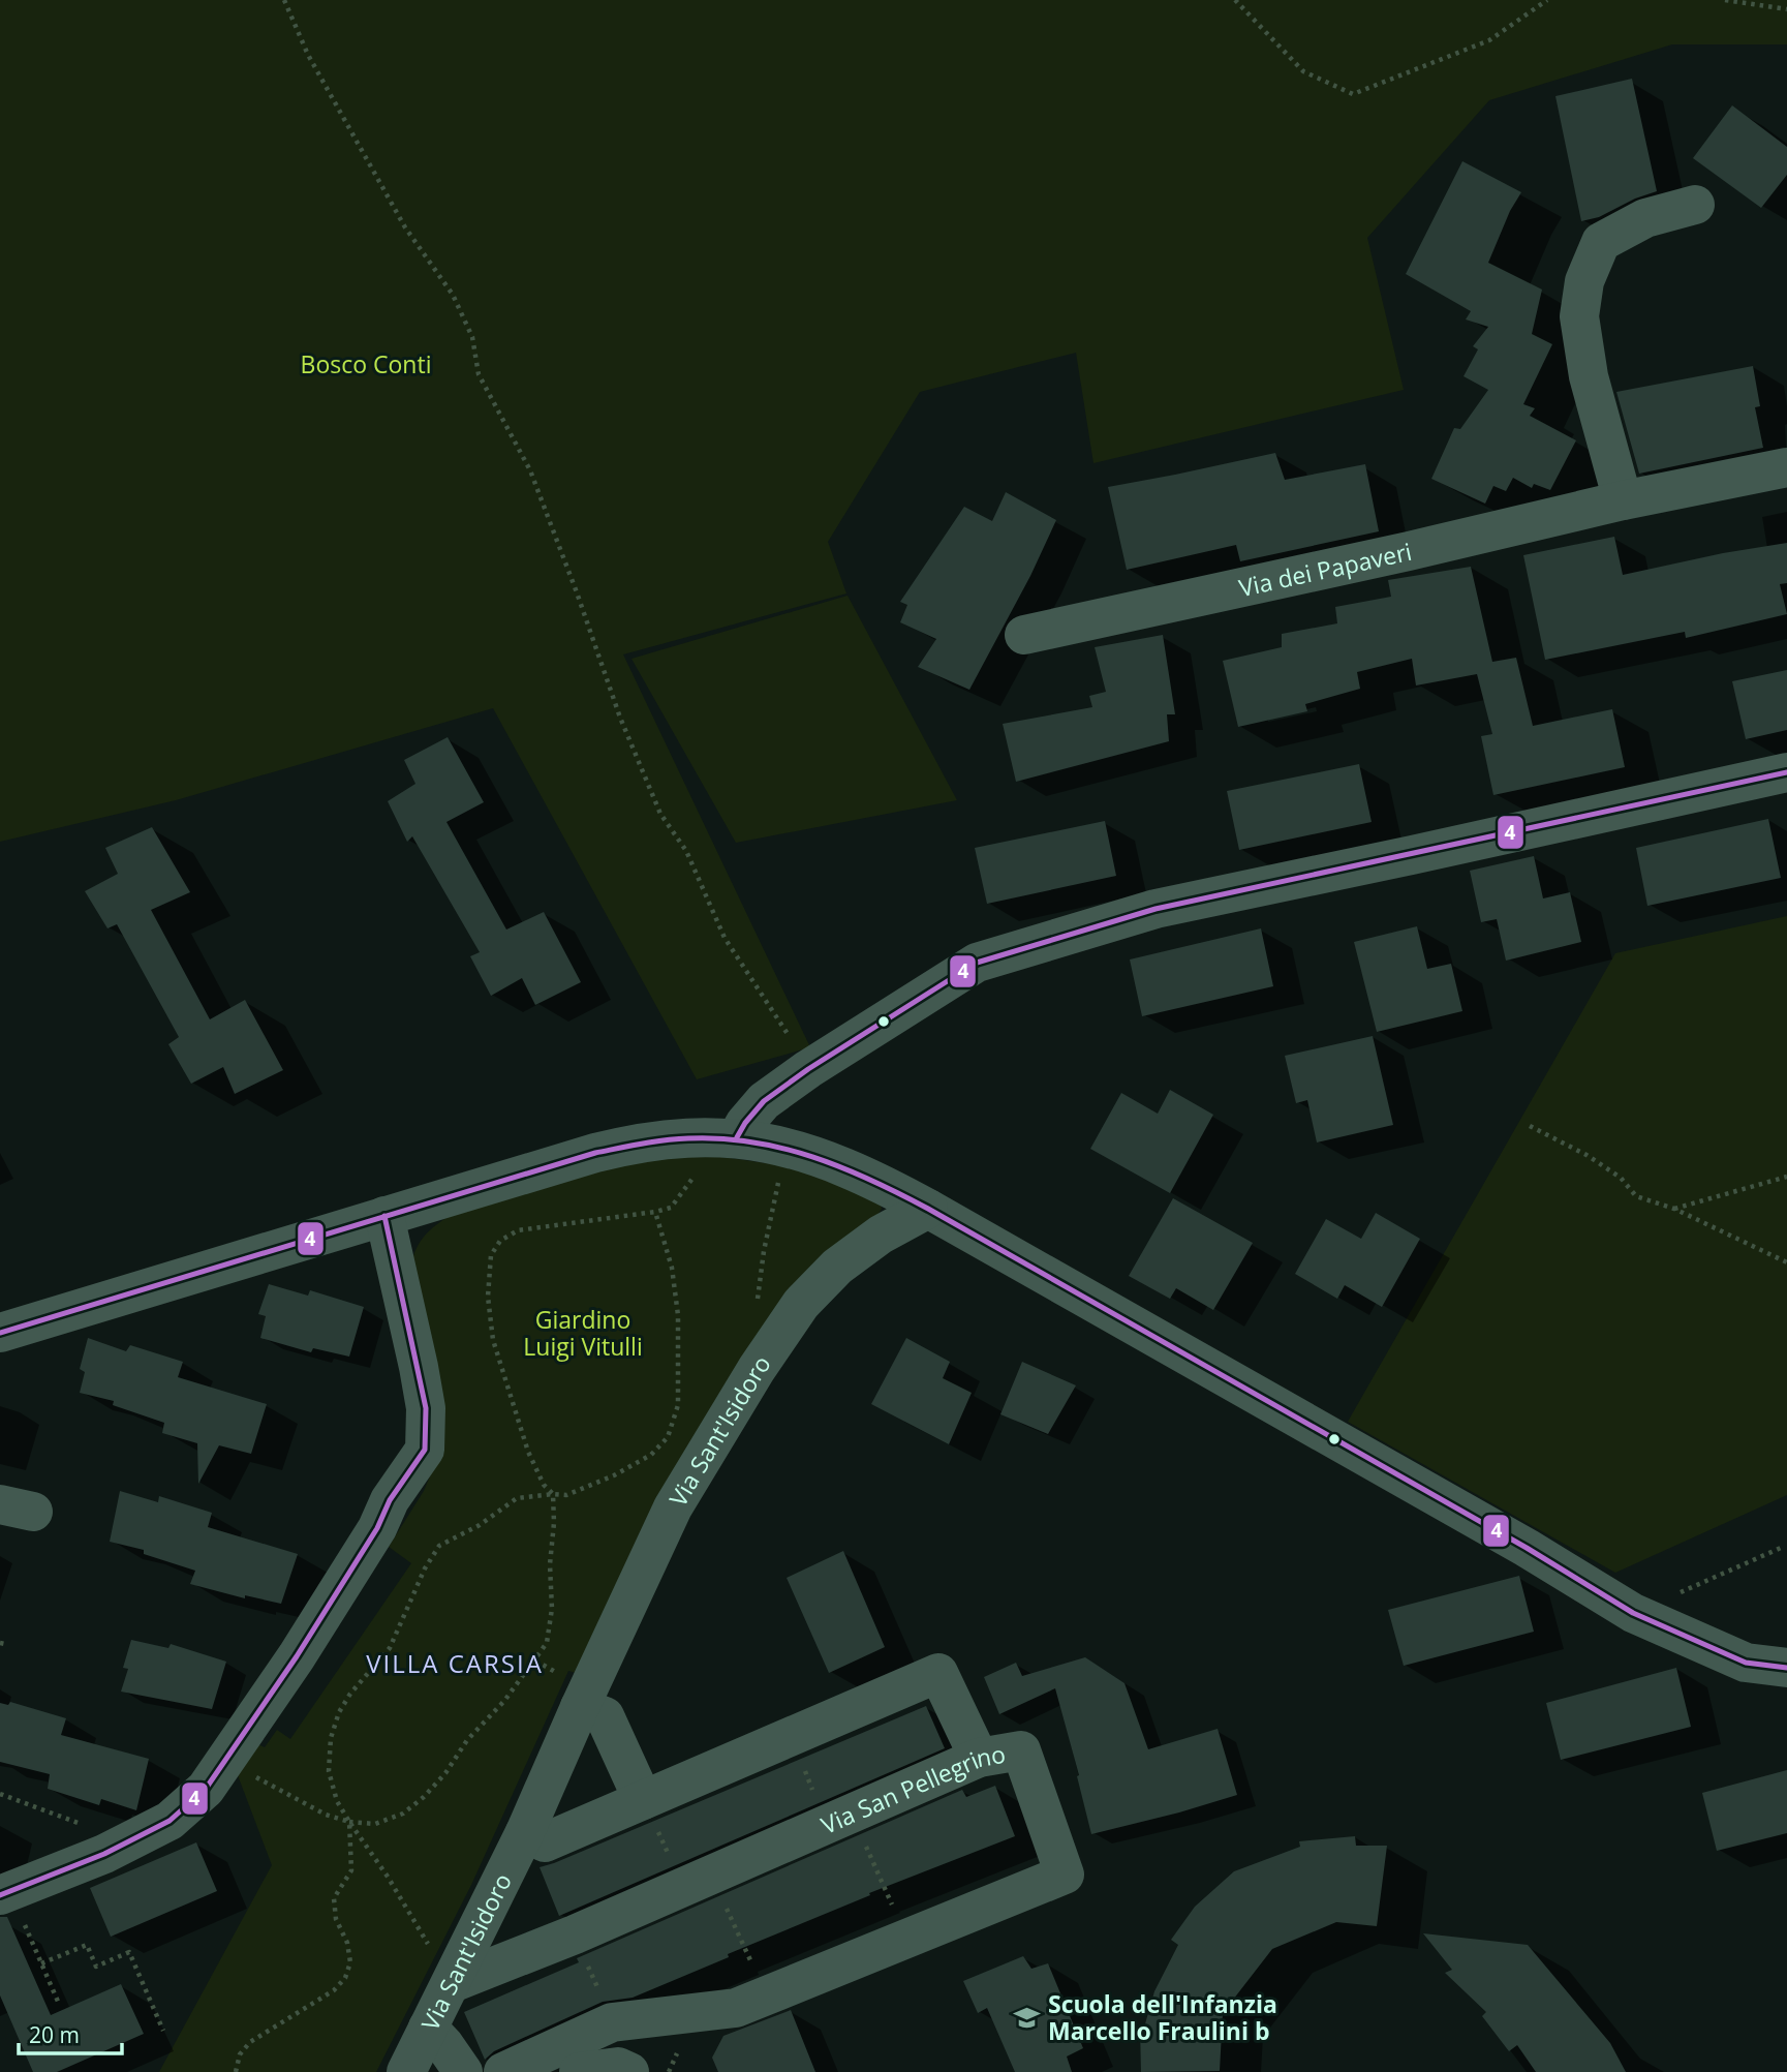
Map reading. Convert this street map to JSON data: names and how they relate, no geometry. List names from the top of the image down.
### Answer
{
  "streets": {
    "street": ["Via dei Papaveri", "Via Sant'Isidoro", "Via San Pellegrino"]
  },
  "crossings": [
    ["Via Sant'Isidoro", "Via San Pellegrino"]
  ],
  "districts": ["VILLA CARSIA"],
  "parks": ["Bosco Conti", "Giardino Luigi Vitulli"],
  "places": {
    "school or university": ["Scuola dell'Infanzia Marcello Fraulini b"]
  },
  "lines": ["transit line 4"],
  "scale_bar": "20 m"
}
